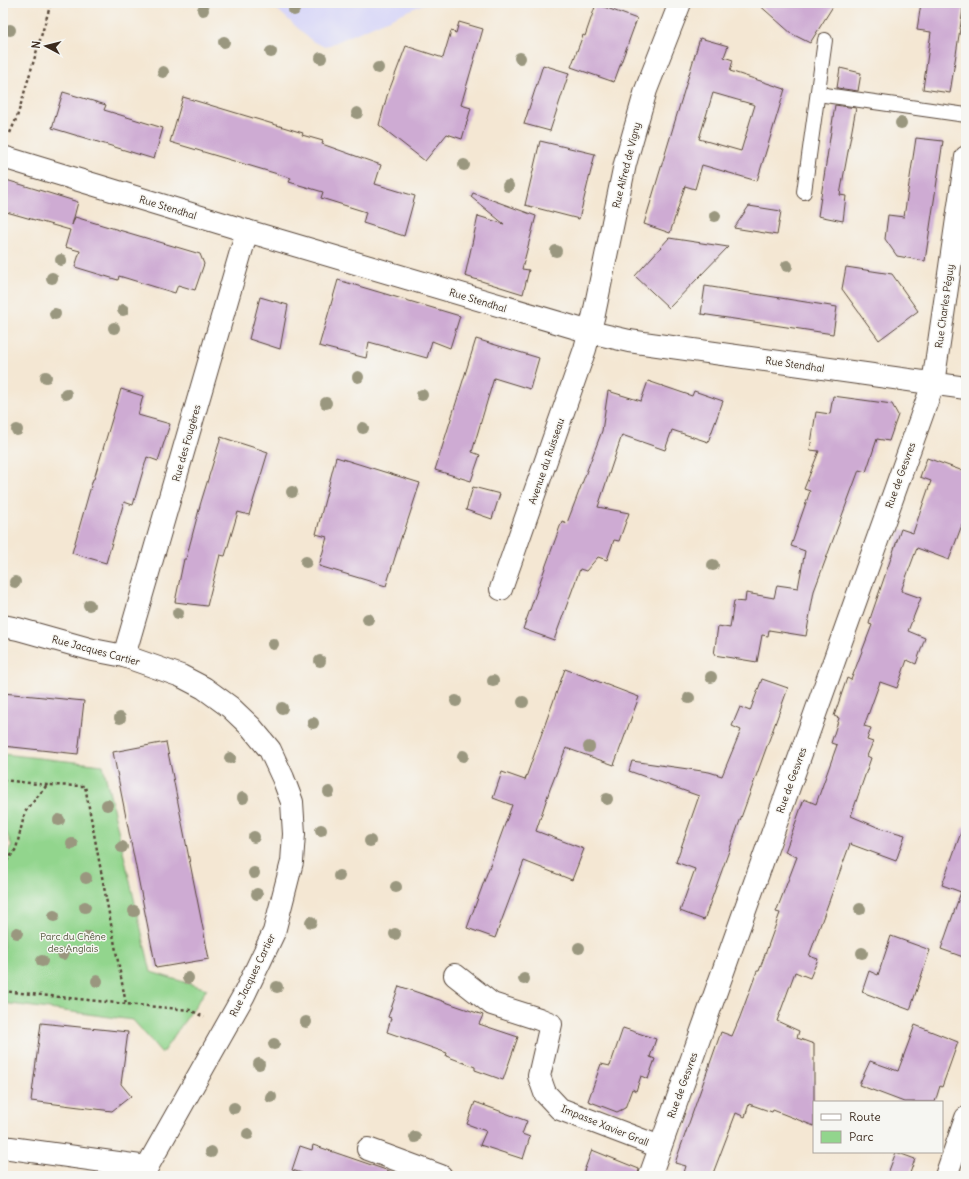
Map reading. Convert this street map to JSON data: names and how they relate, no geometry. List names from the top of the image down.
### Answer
{
  "streets": {
    "street": [
      "Rue Alfred de Vigny",
      "Rue Stendhal",
      "Rue Charles Péguy",
      "Rue des Fougères",
      "Avenue du Ruisseau",
      "Rue de Gesvres",
      "Rue Jacques Cartier",
      "Impasse Xavier Grall"
    ]
  },
  "crossings": [
    ["Rue Alfred de Vigny", "Rue Stendhal"],
    ["Rue Alfred de Vigny", "Avenue du Ruisseau"],
    ["Rue Stendhal", "Rue Charles Péguy"],
    ["Rue Stendhal", "Rue des Fougères"],
    ["Rue Stendhal", "Avenue du Ruisseau"],
    ["Rue Stendhal", "Rue de Gesvres"],
    ["Rue Charles Péguy", "Rue de Gesvres"],
    ["Rue des Fougères", "Rue Jacques Cartier"],
    ["Rue de Gesvres", "Impasse Xavier Grall"]
  ],
  "parks": ["Parc du Chêne des Anglais"],
  "legend": ["Route", "Parc"],
  "north": "left"
}
